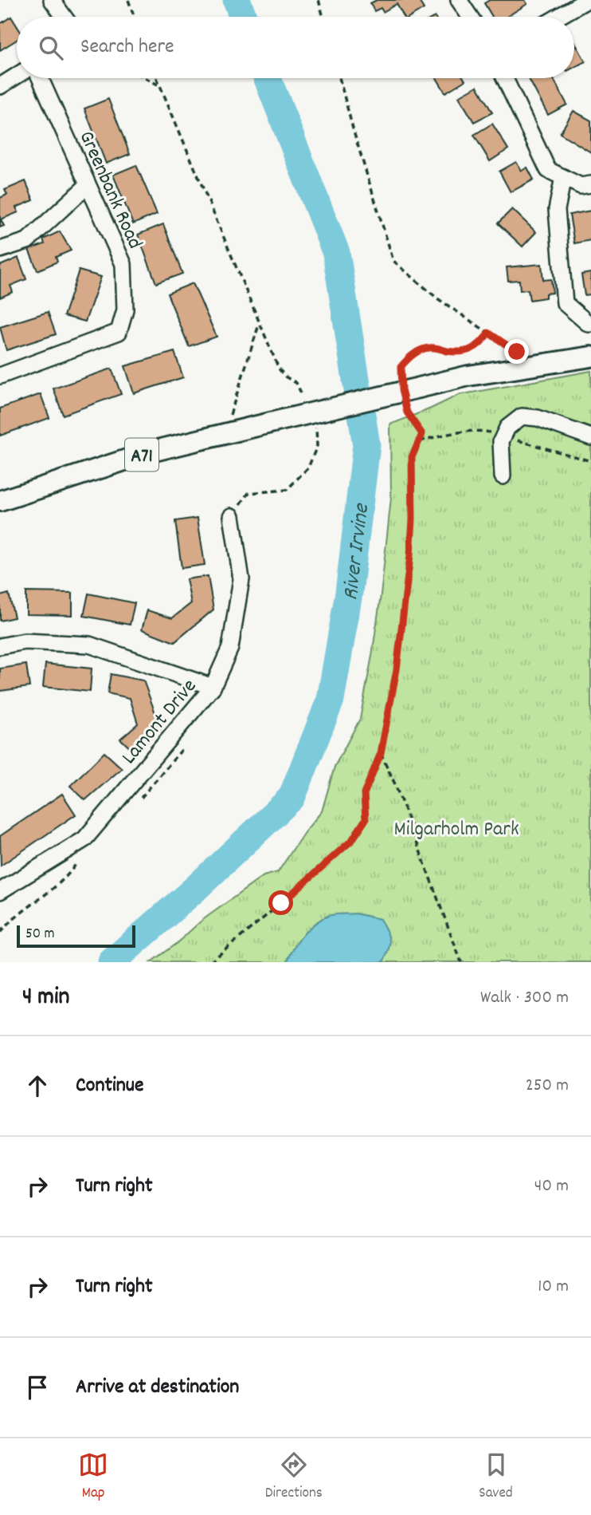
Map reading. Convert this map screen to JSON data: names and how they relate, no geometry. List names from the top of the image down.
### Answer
{
  "streets": {
    "main road": ["A71"],
    "street": ["Greenbank Road", "Lamont Drive"]
  },
  "water": ["River Irvine"],
  "parks": ["Milgarholm Park"],
  "scale_bar": "50 m",
  "page": {
    "search": "Search here",
    "scale": "50 m",
    "heading": ["4 min", "Walk · 300 m"],
    "list": [
      ["Continue", "250 m"],
      ["Turn right", "40 m"],
      ["Turn right", "10 m"],
      "Arrive at destination"
    ],
    "nav": ["Map", "Directions", "Saved"]
  }
}
